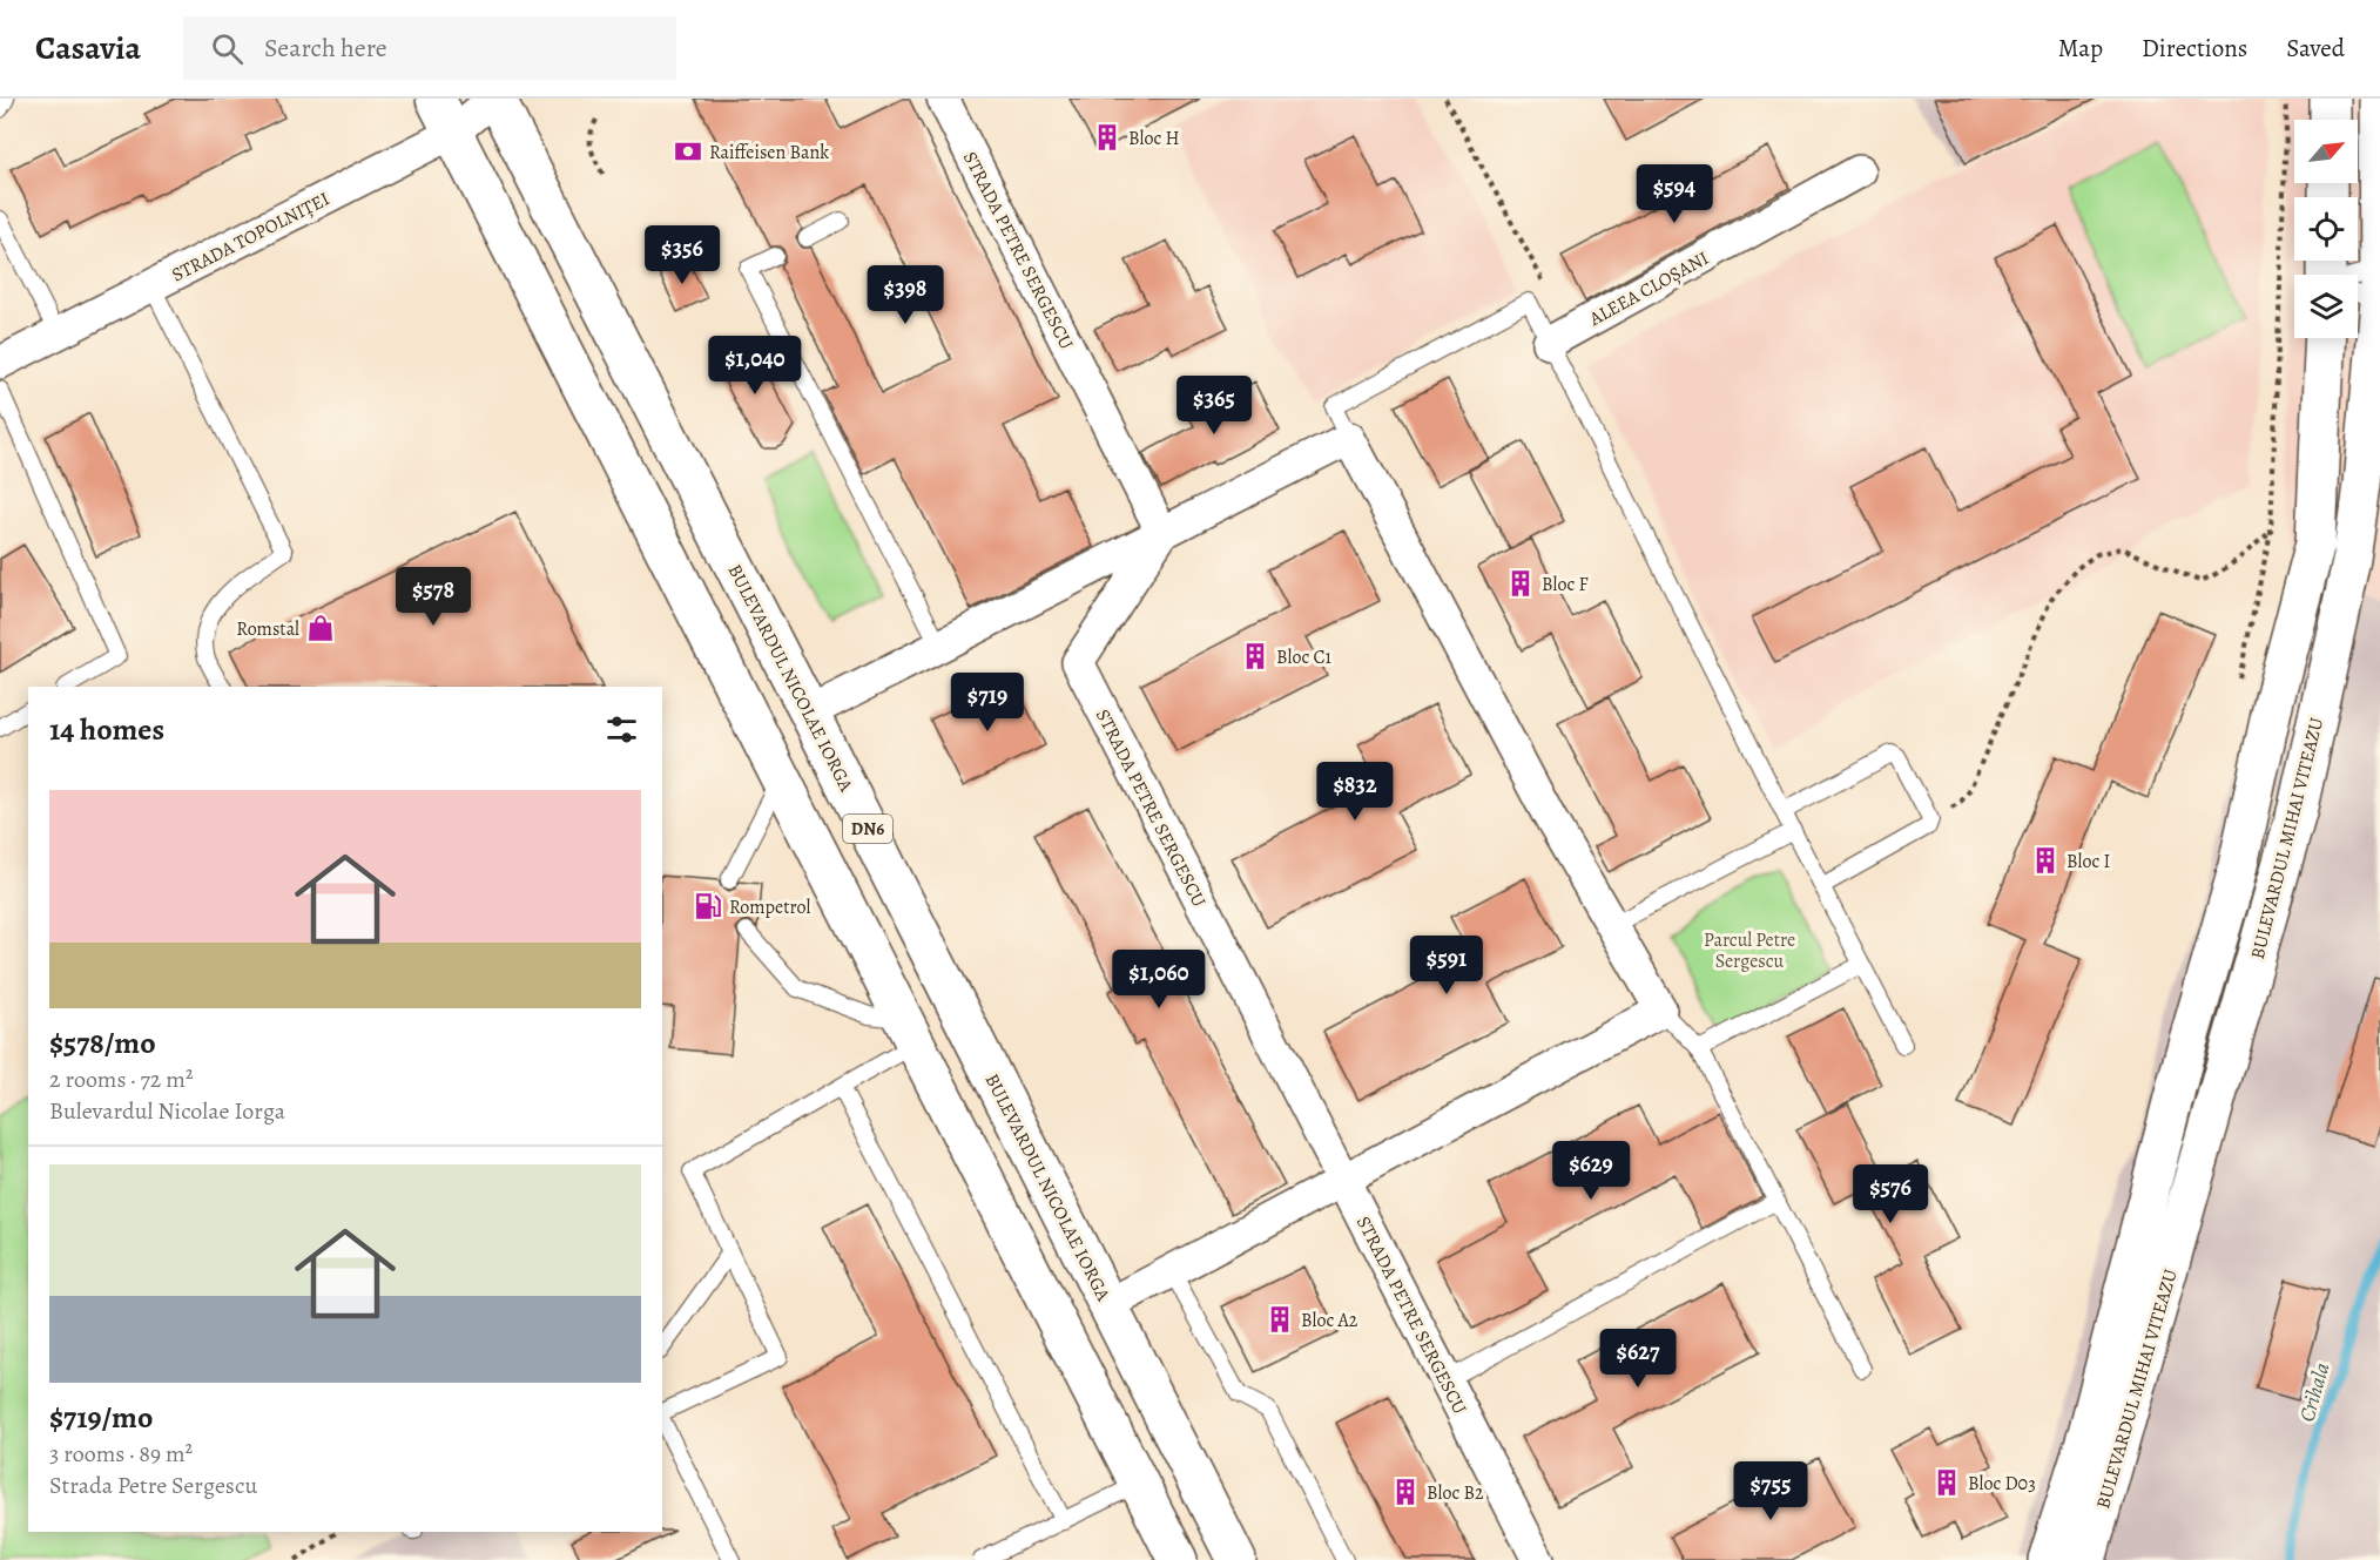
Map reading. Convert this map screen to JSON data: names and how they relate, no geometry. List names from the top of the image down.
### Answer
{
  "streets": {
    "main road": ["BULEVARDUL NICOLAE IORGA", "DN6", "BULEVARDUL MIHAI VITEAZU"],
    "street": ["STRADA TOPOLNIȚEI", "STRADA PETRE SERGESCU", "ALEEA CLOȘANI"]
  },
  "crossings": [
    ["STRADA TOPOLNIȚEI", "BULEVARDUL NICOLAE IORGA"],
    ["STRADA TOPOLNIȚEI", "DN6"]
  ],
  "water": ["Crihala"],
  "parks": ["Parcul Petre Sergescu"],
  "places": {
    "building": [
      "Bloc H",
      "Bloc F",
      "Bloc C1",
      "Bloc I",
      "Bloc A2",
      "Bloc D03",
      "Bloc B2"
    ],
    "bank": ["Raiffeisen Bank"],
    "shop": ["Romstal"],
    "fuel station": ["Rompetrol"]
  },
  "north": "top right",
  "page": {
    "header": "Casavia",
    "search": "Search here",
    "nav": ["Map", "Directions", "Saved"],
    "price": [
      "$594",
      "$356",
      "$398",
      "$1,040",
      "$365",
      "$578",
      "$719",
      "$832",
      "$591",
      "$1,060",
      "$629",
      "$576",
      "$627",
      "$755"
    ],
    "heading": "14 homes",
    "list": [
      {
        "name": "$578/mo",
        "note": "2 rooms · 72 m² · Bulevardul Nicolae Iorga"
      },
      {
        "name": "$719/mo",
        "note": "3 rooms · 89 m² · Strada Petre Sergescu"
      }
    ]
  }
}
